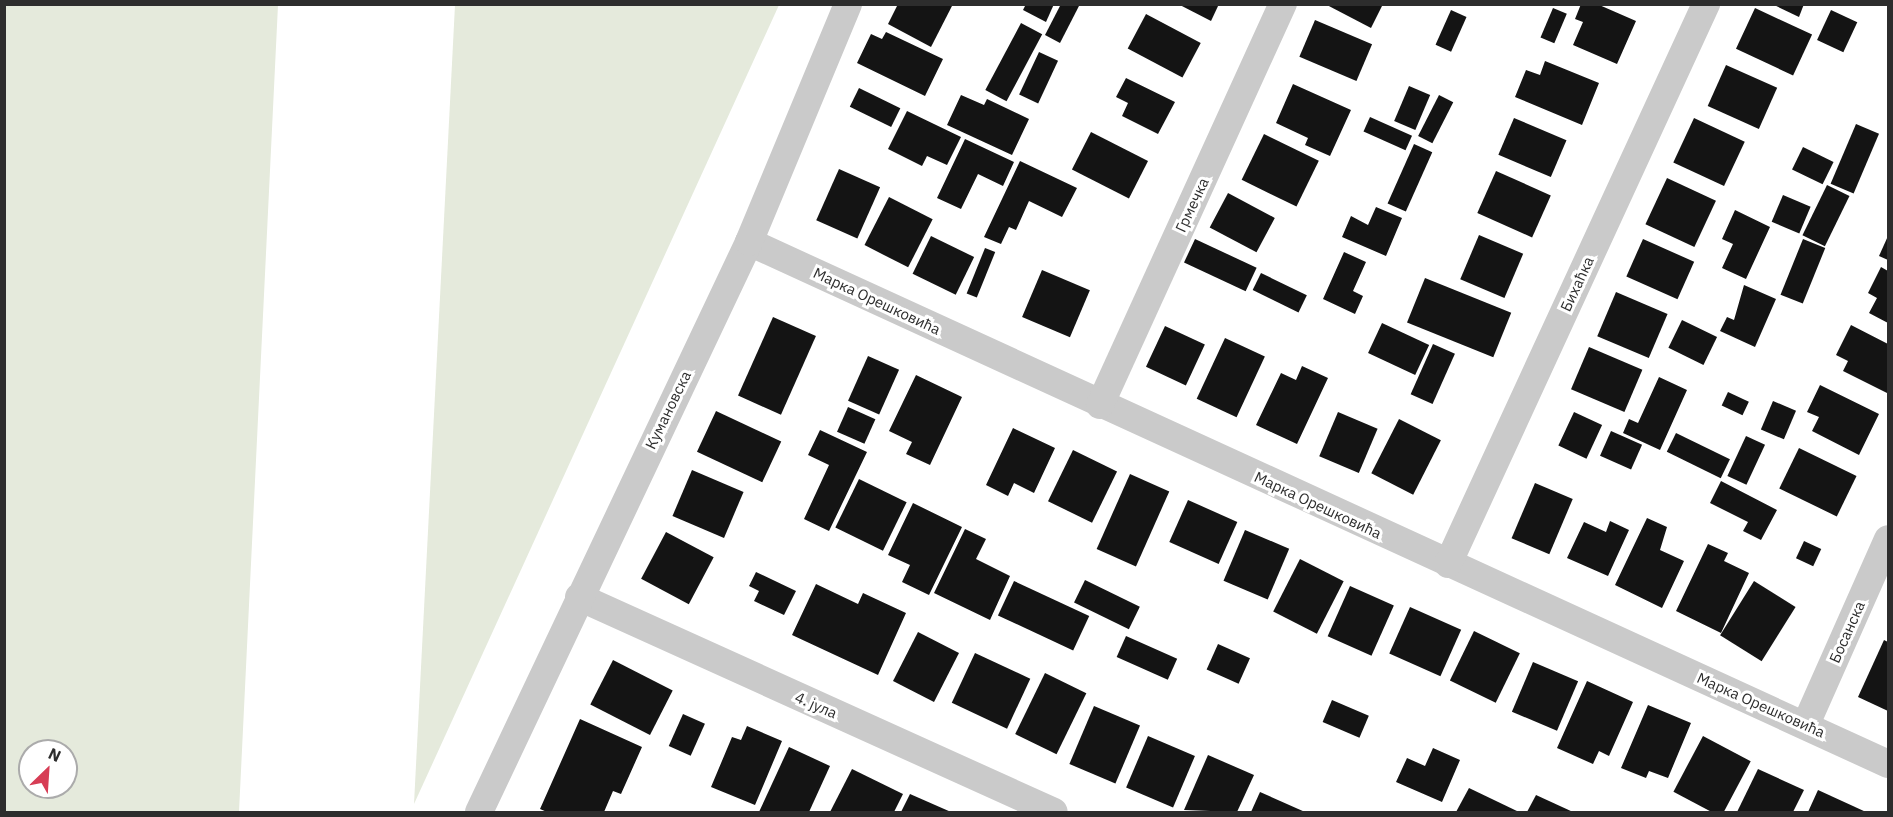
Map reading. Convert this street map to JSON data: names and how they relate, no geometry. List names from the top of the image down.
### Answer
{
  "streets": {
    "street": [
      "Грмечка",
      "Бихаћка",
      "Марка Орешковића",
      "Кумановска",
      "Босанска",
      "4. јула"
    ]
  },
  "crossings": [
    ["Грмечка", "Марка Орешковића"],
    ["Бихаћка", "Марка Орешковића"],
    ["Марка Орешковића", "Кумановска"],
    ["Марка Орешковића", "Босанска"],
    ["Кумановска", "4. јула"]
  ],
  "north": "top right"
}
